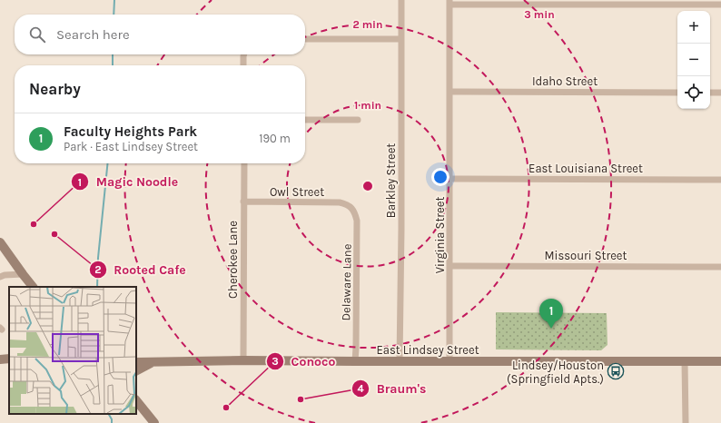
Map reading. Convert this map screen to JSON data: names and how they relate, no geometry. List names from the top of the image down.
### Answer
{
  "streets": {
    "main road": ["East Lindsey Street"],
    "street": [
      "Idaho Street",
      "East Louisiana Street",
      "Barkley Street",
      "Owl Street",
      "Virginia Street",
      "Missouri Street",
      "Cherokee Lane",
      "Delaware Lane"
    ]
  },
  "crossings": [
    ["Idaho Street", "Virginia Street"],
    ["East Louisiana Street", "Virginia Street"],
    ["Barkley Street", "East Lindsey Street"],
    ["Owl Street", "Cherokee Lane"],
    ["Owl Street", "Delaware Lane"],
    ["Virginia Street", "Missouri Street"],
    ["Virginia Street", "East Lindsey Street"],
    ["Cherokee Lane", "East Lindsey Street"],
    ["Delaware Lane", "East Lindsey Street"]
  ],
  "places": {
    "other": [
      "Magic Noodle",
      "Rooted Cafe",
      "Braum's",
      "Conoco"
    ],
    "bus stop": ["Lindsey/Houston (Springfield Apts.)"]
  },
  "page": {
    "map_buttons": ["+", "−"],
    "search": "Search here",
    "heading": "Nearby",
    "list": [
      {
        "mark": "1",
        "name": "Faculty Heights Park",
        "note": "Park · East Lindsey Street",
        "value": "190 m"
      }
    ],
    "pins": "1"
  },
  "rings": ["3 min", "2 min", "1 min"]
}
